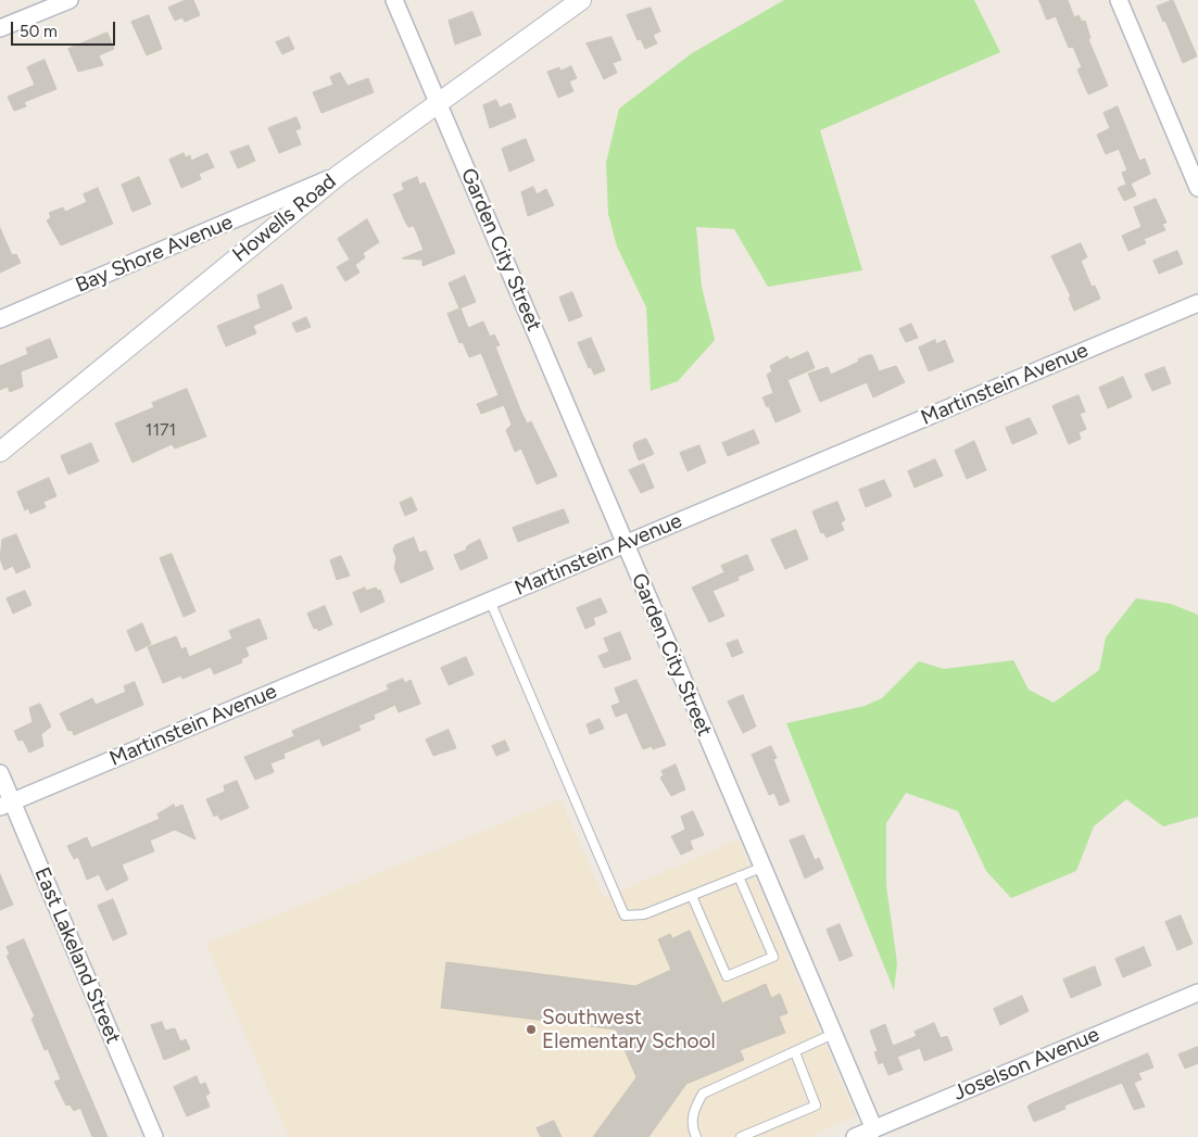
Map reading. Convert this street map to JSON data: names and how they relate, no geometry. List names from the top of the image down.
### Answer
{
  "streets": {
    "street": [
      "Howells Road",
      "Garden City Street",
      "Bay Shore Avenue",
      "Martinstein Avenue",
      "East Lakeland Street",
      "Joselson Avenue"
    ]
  },
  "crossings": [
    ["Howells Road", "Garden City Street"],
    ["Howells Road", "Bay Shore Avenue"],
    ["Garden City Street", "Martinstein Avenue"],
    ["Garden City Street", "Joselson Avenue"],
    ["Martinstein Avenue", "East Lakeland Street"]
  ],
  "places": ["Southwest Elementary School"],
  "house_numbers": ["1171"],
  "scale_bar": "50 m"
}
